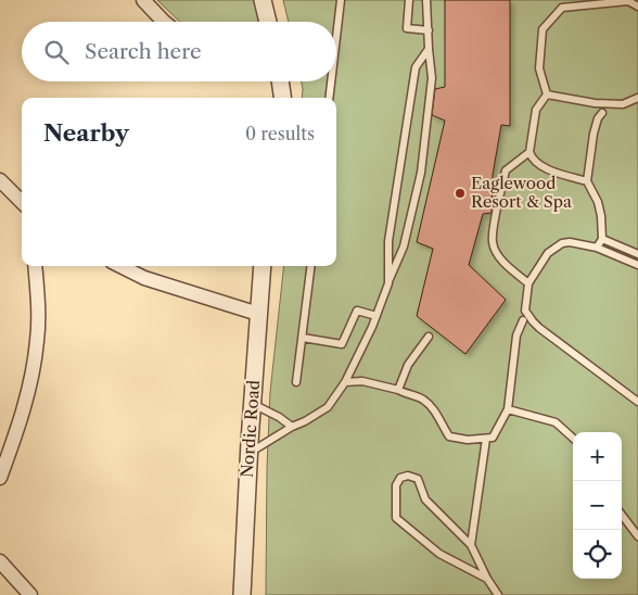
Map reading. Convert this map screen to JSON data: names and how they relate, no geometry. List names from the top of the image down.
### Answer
{
  "streets": {
    "street": ["Nordic Road"]
  },
  "places": ["Eaglewood Resort & Spa"],
  "page": {
    "search": "Search here",
    "heading": ["Nearby", "0 results"],
    "map_buttons": ["+", "−"]
  }
}
